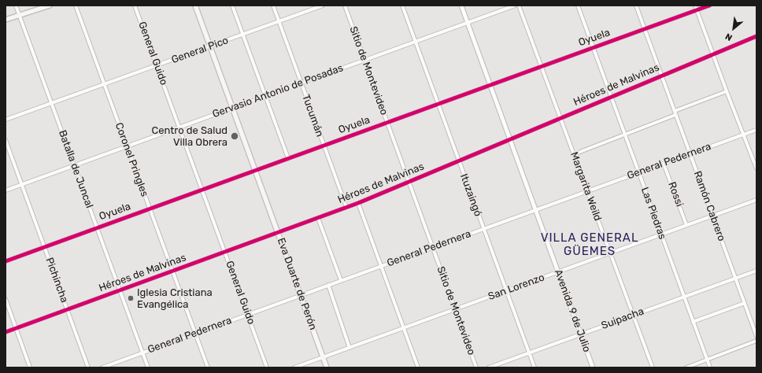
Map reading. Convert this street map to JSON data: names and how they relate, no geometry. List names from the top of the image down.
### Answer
{
  "streets": {
    "main road": ["Eva Duarte de Perón"],
    "street": [
      "Oyuela",
      "General Pico",
      "General Guido",
      "Sitio de Montevideo",
      "Héroes de Malvinas",
      "Gervasio Antonio de Posadas",
      "Tucumán",
      "Coronel Pringles",
      "General Pedernera",
      "Batalla de Juncal",
      "Margarita Weild",
      "Rossi",
      "Ituzaingó",
      "Ramón Cabrero",
      "Las Piedras",
      "Pichincha",
      "San Lorenzo",
      "Avenida 9 de Julio",
      "Suipacha"
    ]
  },
  "crossings": [
    ["Oyuela", "General Guido"],
    ["Oyuela", "Sitio de Montevideo"],
    ["Oyuela", "Tucumán"],
    ["Oyuela", "Coronel Pringles"],
    ["Oyuela", "Batalla de Juncal"],
    ["Oyuela", "Margarita Weild"],
    ["Oyuela", "Ituzaingó"],
    ["Oyuela", "Ramón Cabrero"],
    ["Oyuela", "Las Piedras"],
    ["Oyuela", "Pichincha"],
    ["Oyuela", "Eva Duarte de Perón"],
    ["Oyuela", "Avenida 9 de Julio"],
    ["General Pico", "General Guido"],
    ["General Pico", "Tucumán"],
    ["General Pico", "Coronel Pringles"],
    ["General Pico", "Batalla de Juncal"],
    ["General Pico", "Eva Duarte de Perón"],
    ["General Guido", "Héroes de Malvinas"],
    ["General Guido", "Gervasio Antonio de Posadas"],
    ["General Guido", "General Pedernera"],
    ["Sitio de Montevideo", "Héroes de Malvinas"],
    ["Sitio de Montevideo", "Gervasio Antonio de Posadas"],
    ["Sitio de Montevideo", "General Pedernera"],
    ["Sitio de Montevideo", "San Lorenzo"],
    ["Héroes de Malvinas", "Tucumán"],
    ["Héroes de Malvinas", "Coronel Pringles"],
    ["Héroes de Malvinas", "Batalla de Juncal"],
    ["Héroes de Malvinas", "Margarita Weild"],
    ["Héroes de Malvinas", "Ituzaingó"],
    ["Héroes de Malvinas", "Ramón Cabrero"],
    ["Héroes de Malvinas", "Las Piedras"],
    ["Héroes de Malvinas", "Pichincha"],
    ["Héroes de Malvinas", "Eva Duarte de Perón"],
    ["Héroes de Malvinas", "Avenida 9 de Julio"],
    ["Gervasio Antonio de Posadas", "Tucumán"],
    ["Gervasio Antonio de Posadas", "Coronel Pringles"],
    ["Gervasio Antonio de Posadas", "Batalla de Juncal"],
    ["Gervasio Antonio de Posadas", "Ituzaingó"],
    ["Gervasio Antonio de Posadas", "Pichincha"],
    ["Gervasio Antonio de Posadas", "Eva Duarte de Perón"],
    ["Gervasio Antonio de Posadas", "Avenida 9 de Julio"],
    ["Coronel Pringles", "General Pedernera"],
    ["General Pedernera", "Batalla de Juncal"],
    ["General Pedernera", "Margarita Weild"],
    ["General Pedernera", "Rossi"],
    ["General Pedernera", "Ituzaingó"],
    ["General Pedernera", "Ramón Cabrero"],
    ["General Pedernera", "Las Piedras"],
    ["General Pedernera", "Eva Duarte de Perón"],
    ["General Pedernera", "Avenida 9 de Julio"],
    ["Margarita Weild", "San Lorenzo"],
    ["Margarita Weild", "Suipacha"],
    ["Rossi", "San Lorenzo"],
    ["Ituzaingó", "San Lorenzo"],
    ["Ituzaingó", "Suipacha"],
    ["Ramón Cabrero", "San Lorenzo"],
    ["Ramón Cabrero", "Suipacha"],
    ["Las Piedras", "San Lorenzo"],
    ["Las Piedras", "Suipacha"],
    ["Eva Duarte de Perón", "San Lorenzo"],
    ["San Lorenzo", "Avenida 9 de Julio"],
    ["Avenida 9 de Julio", "Suipacha"]
  ],
  "districts": ["VILLA GENERAL GÜEMES"],
  "places": ["Centro de Salud Villa Obrera", "Iglesia Cristiana Evangélica"],
  "north": "bottom left"
}
